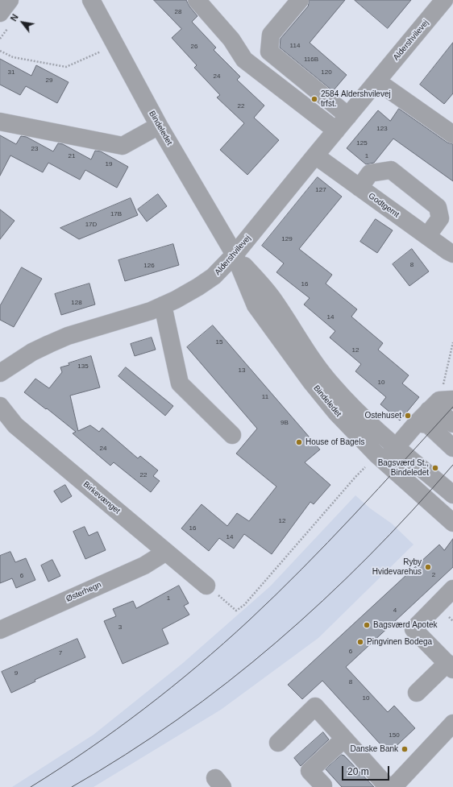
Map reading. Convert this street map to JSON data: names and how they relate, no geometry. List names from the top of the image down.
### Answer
{
  "streets": {
    "street": [
      "Aldershvilevej",
      "Bindeledet",
      "Godtgemt",
      "Birkevænget",
      "Østerhegn"
    ]
  },
  "crossings": [
    ["Aldershvilevej", "Bindeledet"],
    ["Aldershvilevej", "Godtgemt"],
    ["Birkevænget", "Østerhegn"]
  ],
  "places": [
    "2584 Aldershvilevej trfst.",
    "Ostehuset",
    "House of Bagels",
    "Bagsværd St., Bindeledet",
    "Ryby Hvidevarehus",
    "Bagsværd Apotek",
    "Pingvinen Bodega",
    "Danske Bank"
  ],
  "house_numbers": [
    "28",
    "114",
    "26",
    "116B",
    "31",
    "120",
    "24",
    "29",
    "22",
    "123",
    "125",
    "23",
    "21",
    "1",
    "19",
    "127",
    "17B",
    "17D",
    "129",
    "8",
    "126",
    "16",
    "128",
    "14",
    "15",
    "12",
    "135",
    "13",
    "10",
    "11",
    "9B",
    "24",
    "22",
    "12",
    "16",
    "14",
    "2",
    "6",
    "1",
    "4",
    "3",
    "6",
    "7",
    "9",
    "8",
    "10",
    "150"
  ],
  "scale_bar": "20 m",
  "north": "top left"
}
